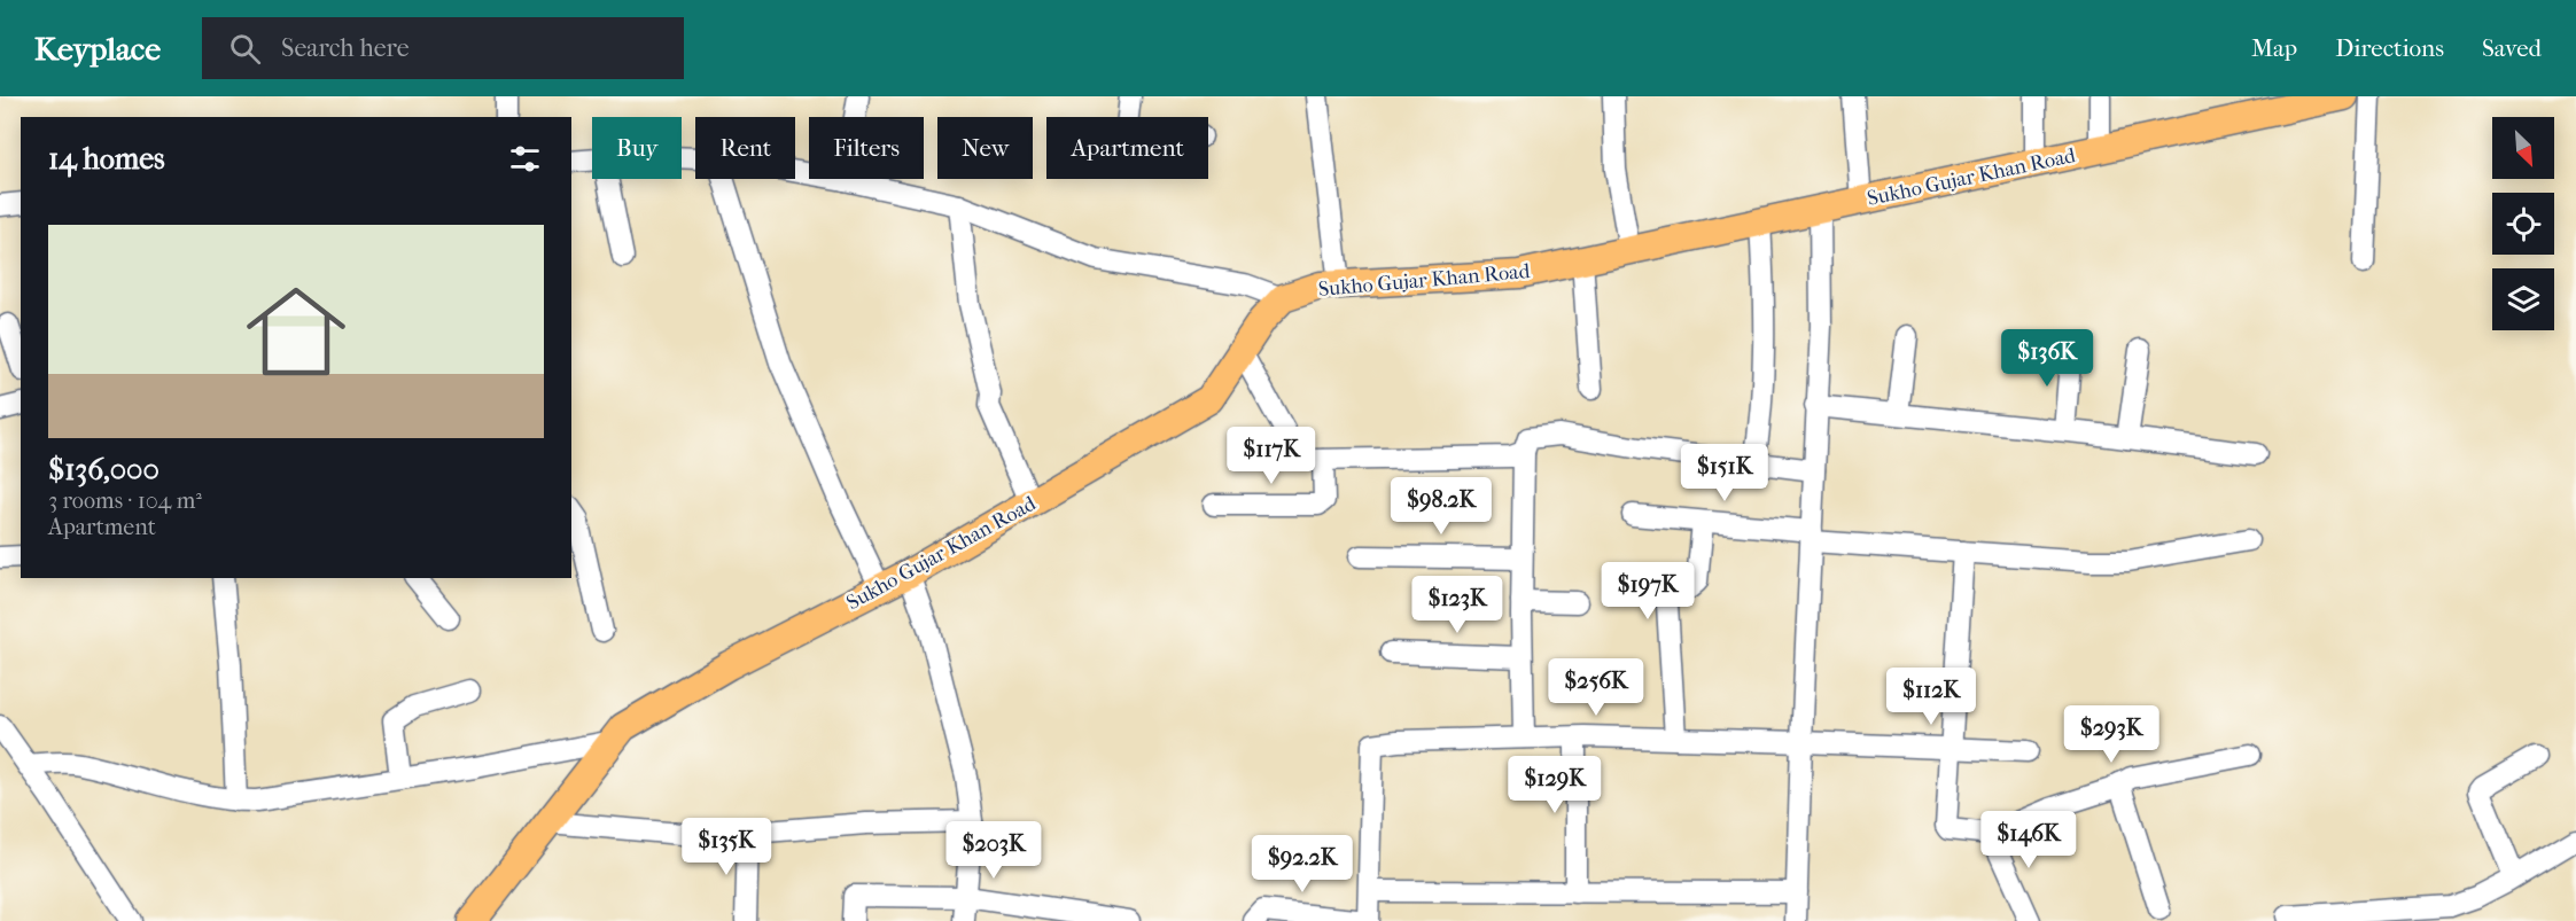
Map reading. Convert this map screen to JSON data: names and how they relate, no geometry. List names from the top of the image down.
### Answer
{
  "streets": {
    "main road": ["Sukho Gujar Khan Road"]
  },
  "north": "bottom right",
  "page": {
    "header": "Keyplace",
    "search": "Search here",
    "nav": ["Map", "Directions", "Saved"],
    "chip": [
      "Buy",
      "Rent",
      "Filters",
      "New",
      "Apartment"
    ],
    "heading": "14 homes",
    "list": [
      {
        "name": "$136,000",
        "note": "3 rooms · 104 m² · Apartment"
      }
    ],
    "price": [
      "$136K",
      "$117K",
      "$151K",
      "$98.2K",
      "$197K",
      "$123K",
      "$256K",
      "$112K",
      "$293K",
      "$129K",
      "$146K",
      "$135K",
      "$203K",
      "$92.2K"
    ]
  }
}
